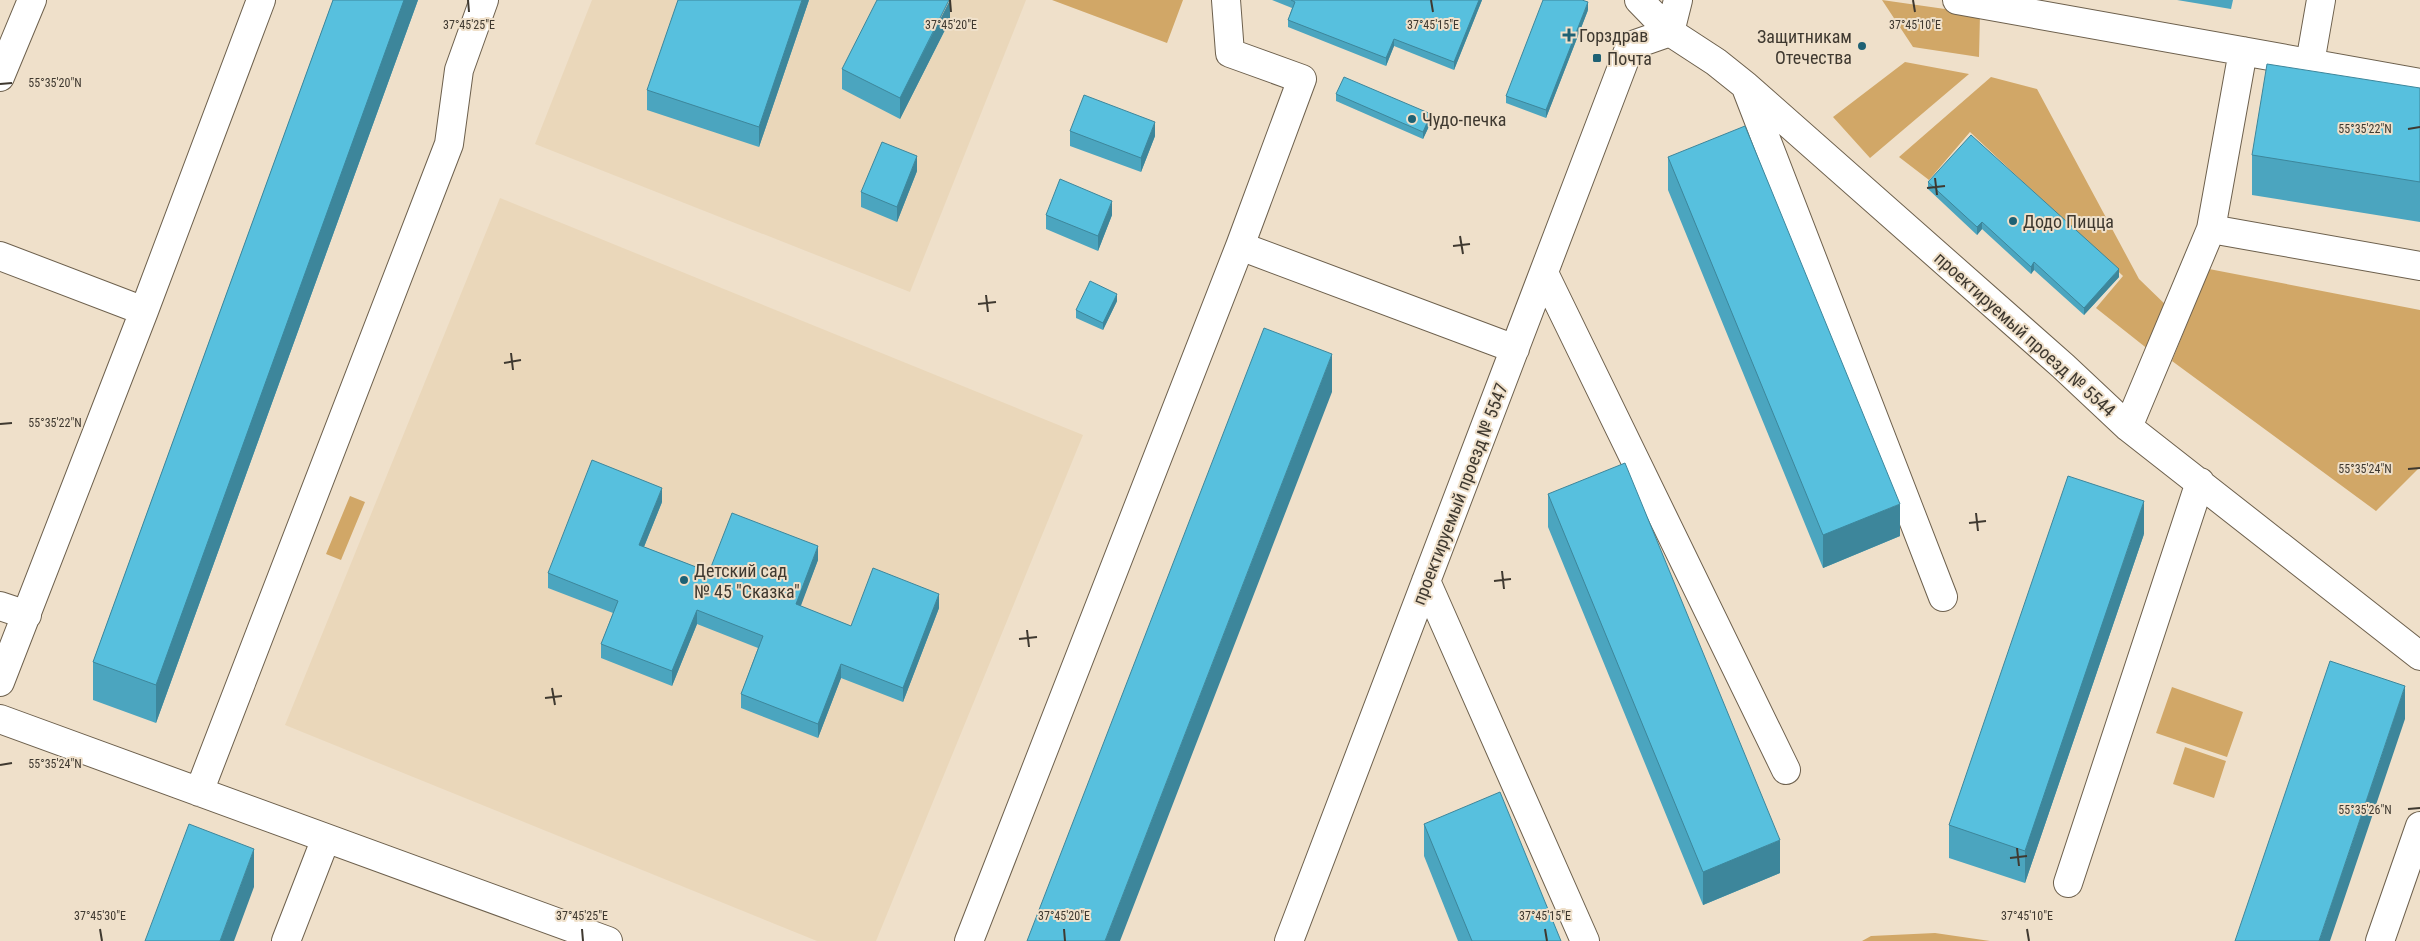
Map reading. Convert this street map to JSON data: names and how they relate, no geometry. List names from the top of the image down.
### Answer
{
  "streets": {
    "street": ["проектируемый проезд № 5544", "проектируемый проезд № 5547"]
  },
  "crossings": [
    ["проектируемый проезд № 5544", "проектируемый проезд № 5547"]
  ],
  "places": {
    "health": ["Горздрав"],
    "other": [
      "Защитникам Отечества",
      "Чудо-печка",
      "Додо Пицца",
      "Детский сад № 45 \"Сказка\""
    ],
    "transit": ["Почта"]
  },
  "coordinates": [
    "37°45'25\"E",
    "37°45'20\"E",
    "37°45'15\"E",
    "37°45'10\"E",
    "55°35'20\"N",
    "55°35'22\"N",
    "55°35'24\"N",
    "55°35'26\"N",
    "37°45'30\"E"
  ]
}
